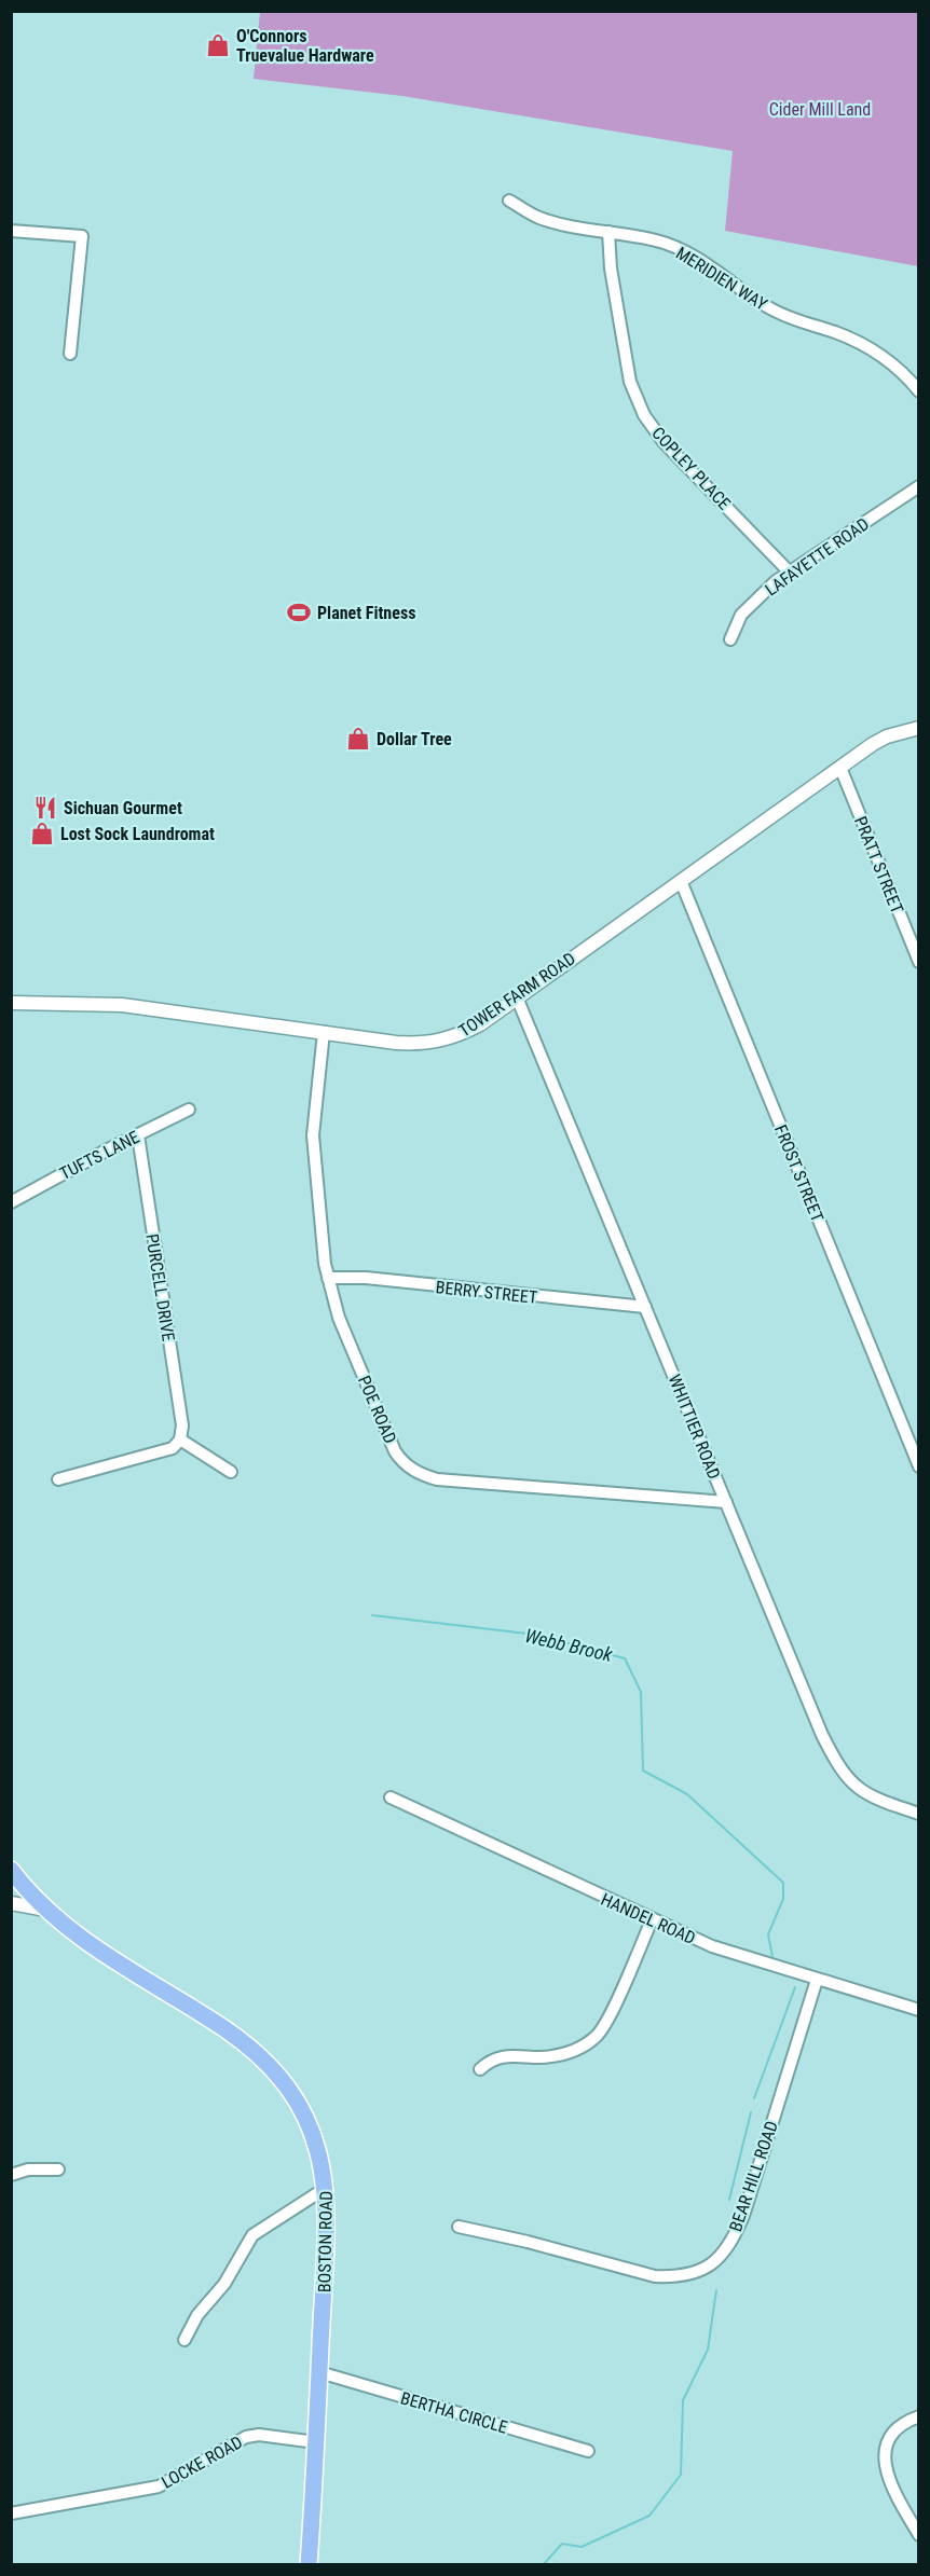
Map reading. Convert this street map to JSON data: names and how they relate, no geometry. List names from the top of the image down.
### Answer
{
  "streets": {
    "main road": ["BOSTON ROAD"],
    "street": [
      "MERIDIEN WAY",
      "COPLEY PLACE",
      "LAFAYETTE ROAD",
      "PRATT STREET",
      "TOWER FARM ROAD",
      "TUFTS LANE",
      "FROST STREET",
      "PURCELL DRIVE",
      "BERRY STREET",
      "POE ROAD",
      "WHITTIER ROAD",
      "HANDEL ROAD",
      "BEAR HILL ROAD",
      "BERTHA CIRCLE",
      "LOCKE ROAD"
    ]
  },
  "crossings": [
    ["MERIDIEN WAY", "COPLEY PLACE"],
    ["COPLEY PLACE", "LAFAYETTE ROAD"],
    ["PRATT STREET", "TOWER FARM ROAD"],
    ["TOWER FARM ROAD", "FROST STREET"],
    ["TOWER FARM ROAD", "POE ROAD"],
    ["TOWER FARM ROAD", "WHITTIER ROAD"],
    ["TUFTS LANE", "PURCELL DRIVE"],
    ["BERRY STREET", "POE ROAD"],
    ["BERRY STREET", "WHITTIER ROAD"],
    ["POE ROAD", "WHITTIER ROAD"],
    ["HANDEL ROAD", "BEAR HILL ROAD"],
    ["BOSTON ROAD", "BERTHA CIRCLE"],
    ["BOSTON ROAD", "LOCKE ROAD"]
  ],
  "water": ["Webb Brook"],
  "parks": ["Cider Mill Land"],
  "places": {
    "shop": ["O'Connors Truevalue Hardware", "Dollar Tree", "Lost Sock Laundromat"],
    "sports": ["Planet Fitness"],
    "restaurant": ["Sichuan Gourmet"]
  }
}
